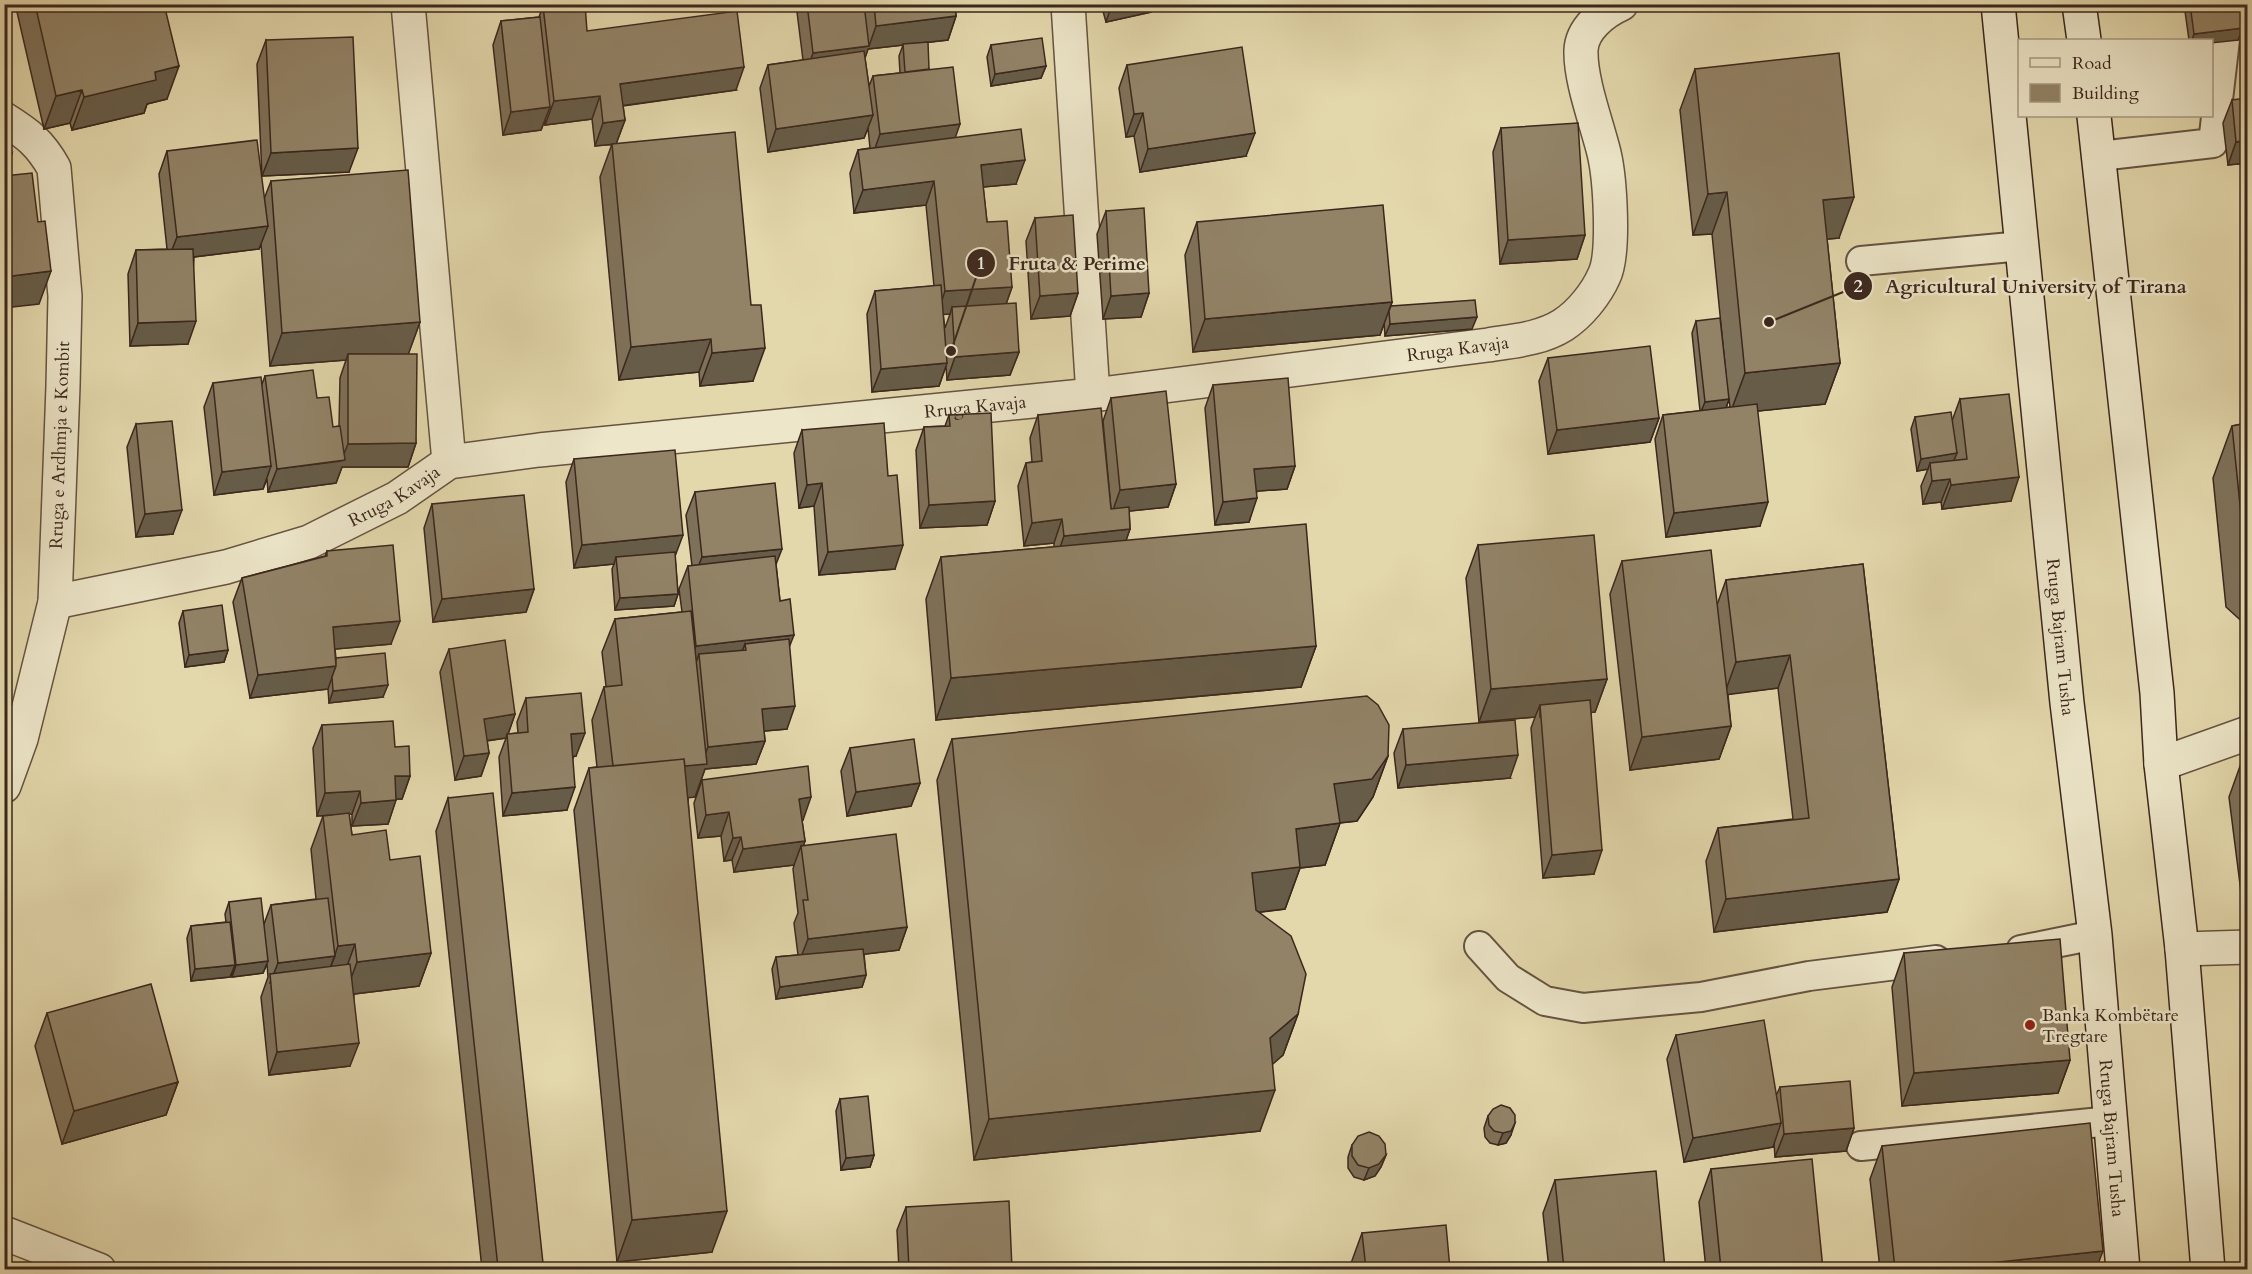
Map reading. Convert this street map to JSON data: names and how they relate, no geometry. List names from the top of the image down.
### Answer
{
  "streets": {
    "street": ["Rruga Kavaja", "Rruga e Ardhmja e Kombit", "Rruga Bajram Tusha"]
  },
  "crossings": [
    ["Rruga Kavaja", "Rruga e Ardhmja e Kombit"]
  ],
  "places": ["Agricultural University of Tirana", "Fruta & Perime", "Banka Kombëtare Tregtare"],
  "legend": ["Road", "Building"]
}
